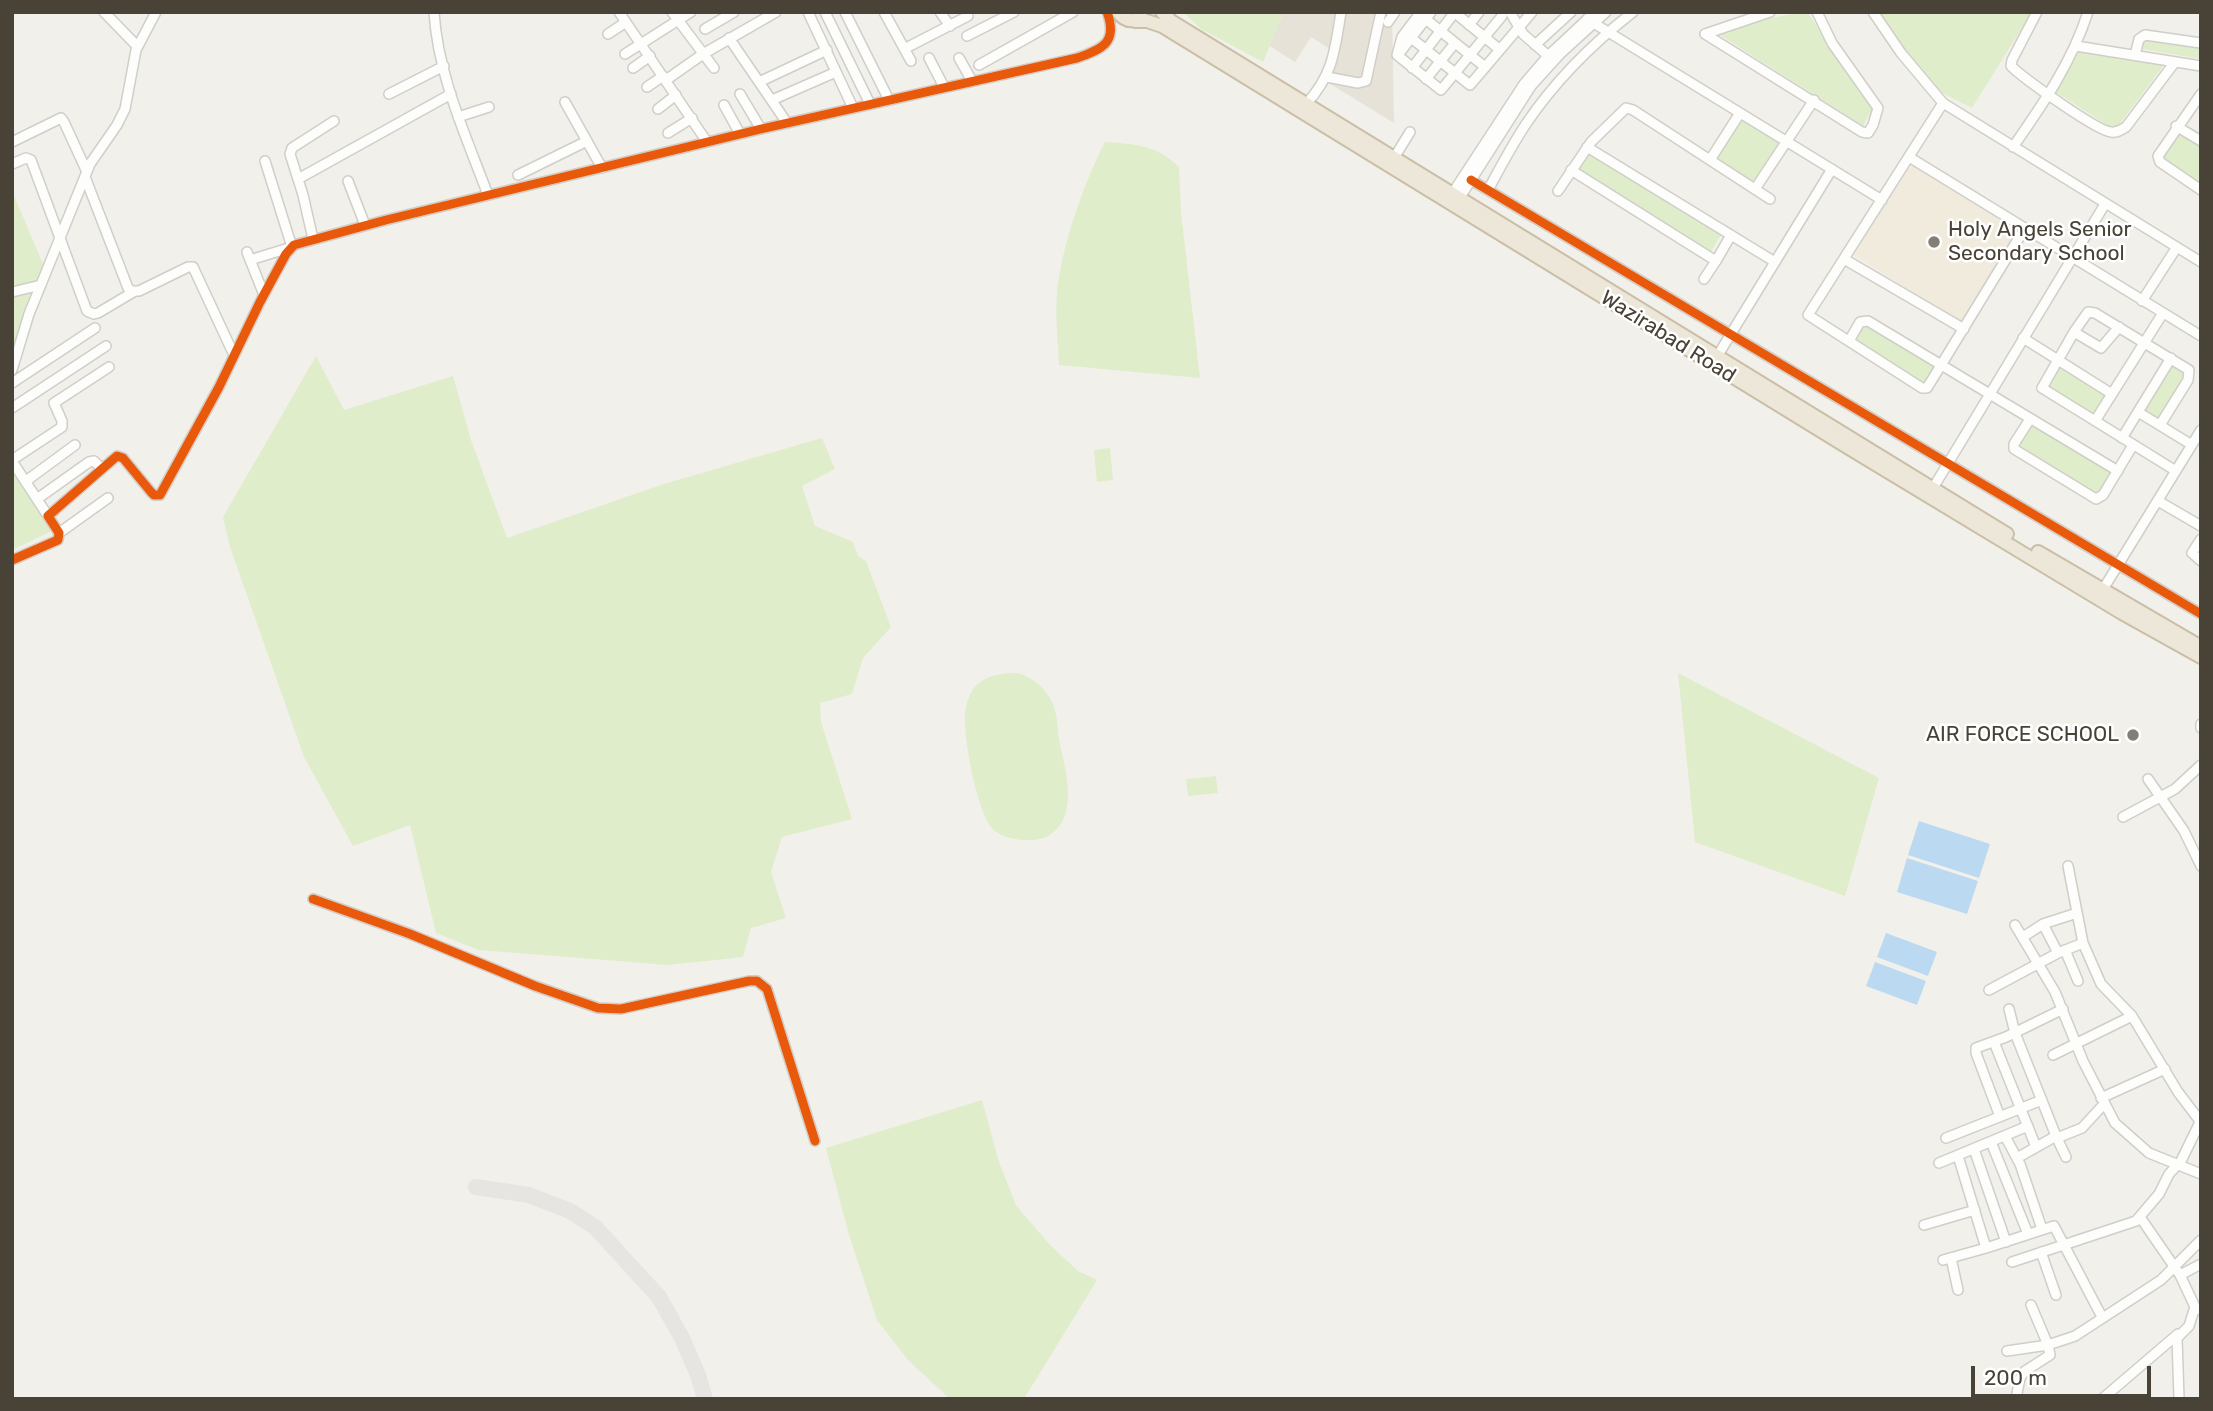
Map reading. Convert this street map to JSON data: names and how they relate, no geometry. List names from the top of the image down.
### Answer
{
  "streets": {
    "highway": ["Wazirabad Road"]
  },
  "places": ["Holy Angels Senior Secondary School", "AIR FORCE SCHOOL"],
  "scale_bar": "200 m"
}
